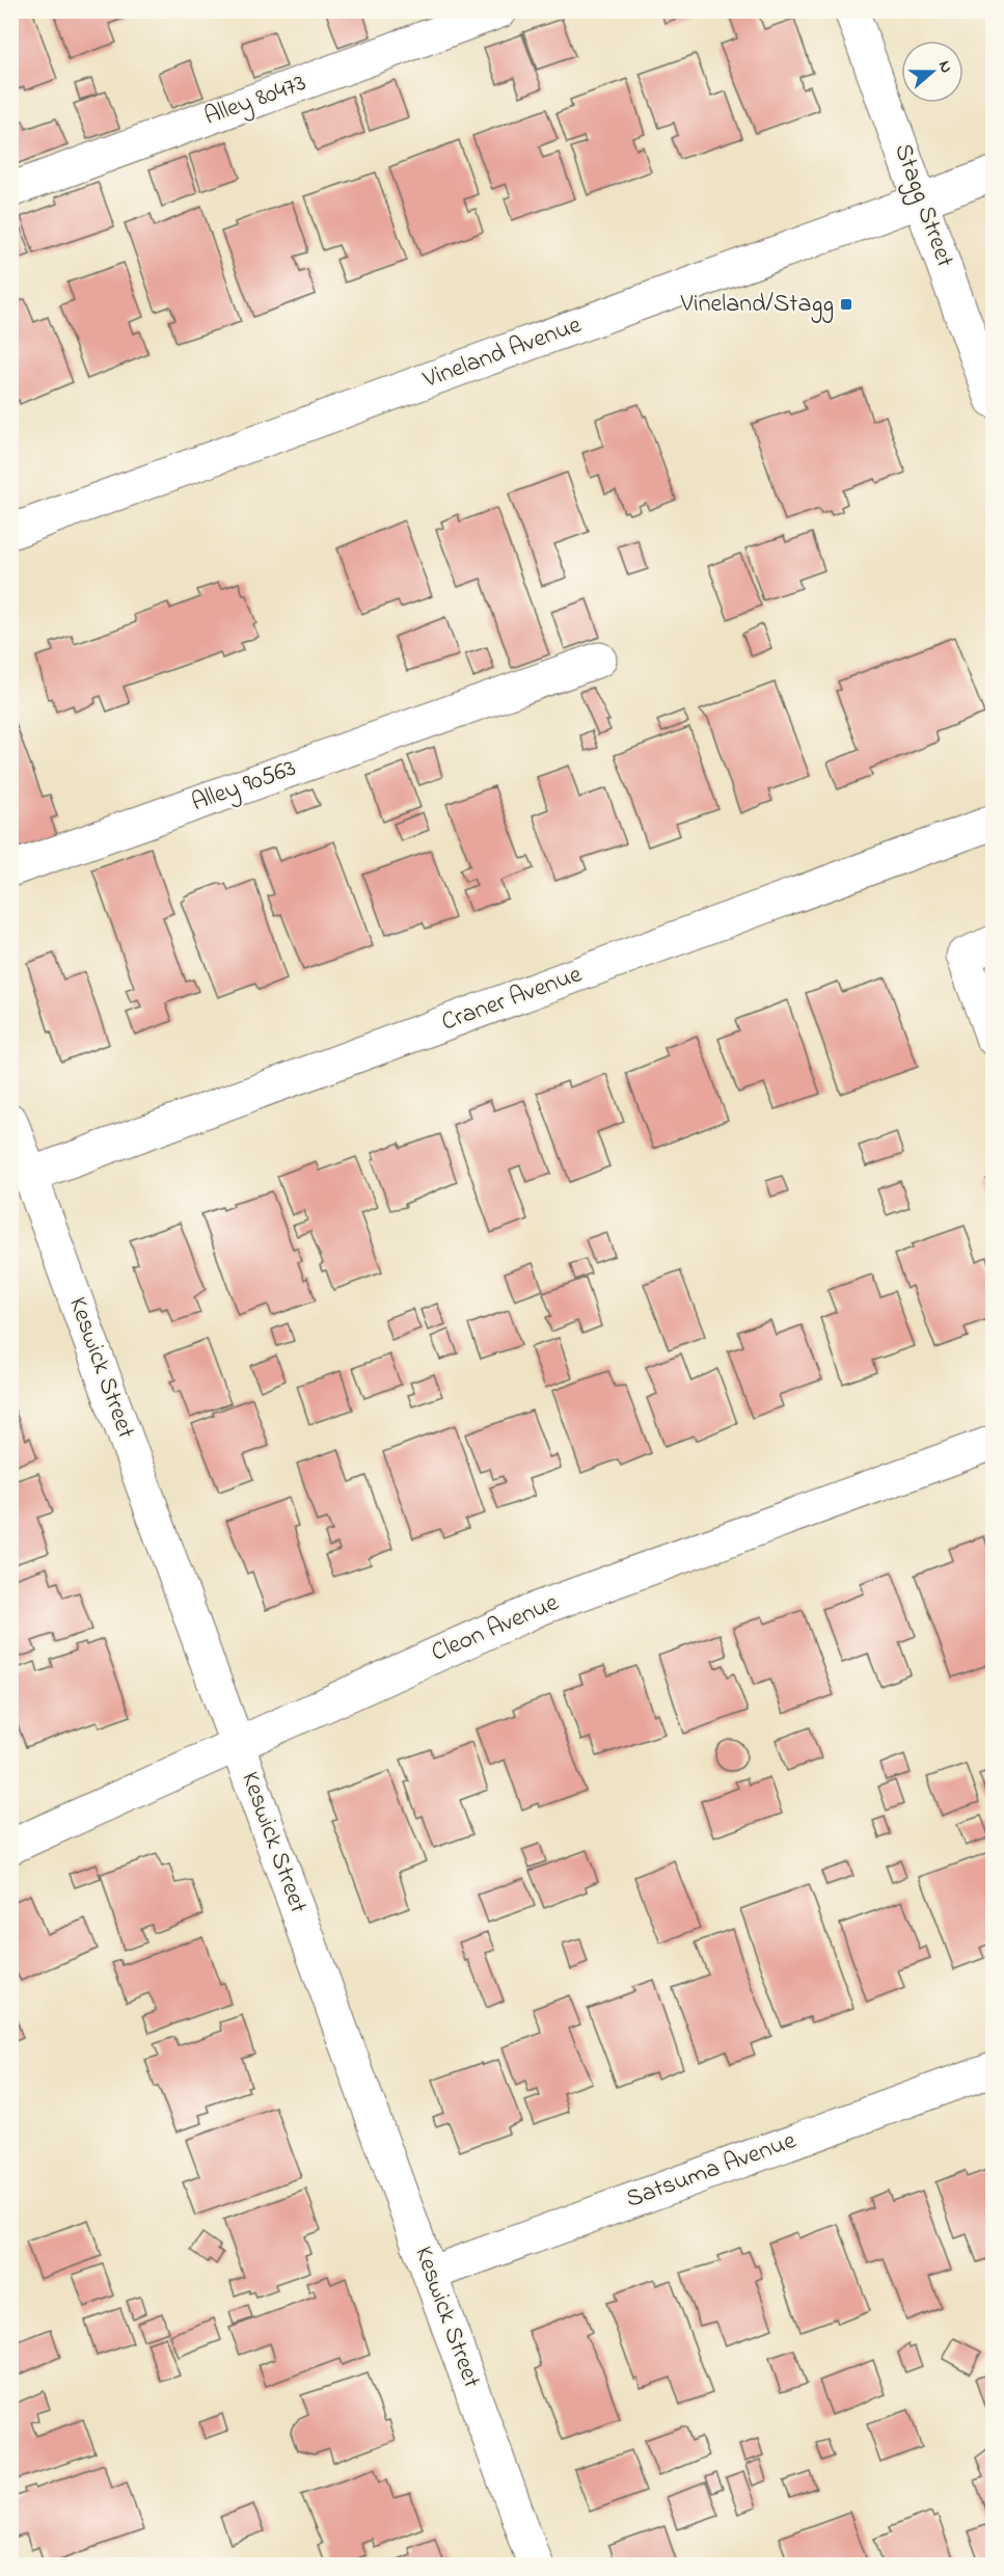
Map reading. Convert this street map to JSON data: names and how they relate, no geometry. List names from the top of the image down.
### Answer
{
  "streets": {
    "street": [
      "Alley 80473",
      "Stagg Street",
      "Vineland Avenue",
      "Alley 90563",
      "Craner Avenue",
      "Keswick Street",
      "Cleon Avenue",
      "Satsuma Avenue"
    ]
  },
  "crossings": [
    ["Stagg Street", "Vineland Avenue"],
    ["Craner Avenue", "Keswick Street"],
    ["Keswick Street", "Cleon Avenue"],
    ["Keswick Street", "Satsuma Avenue"]
  ],
  "places": {
    "transit": ["Vineland/Stagg"]
  },
  "north": "right"
}
